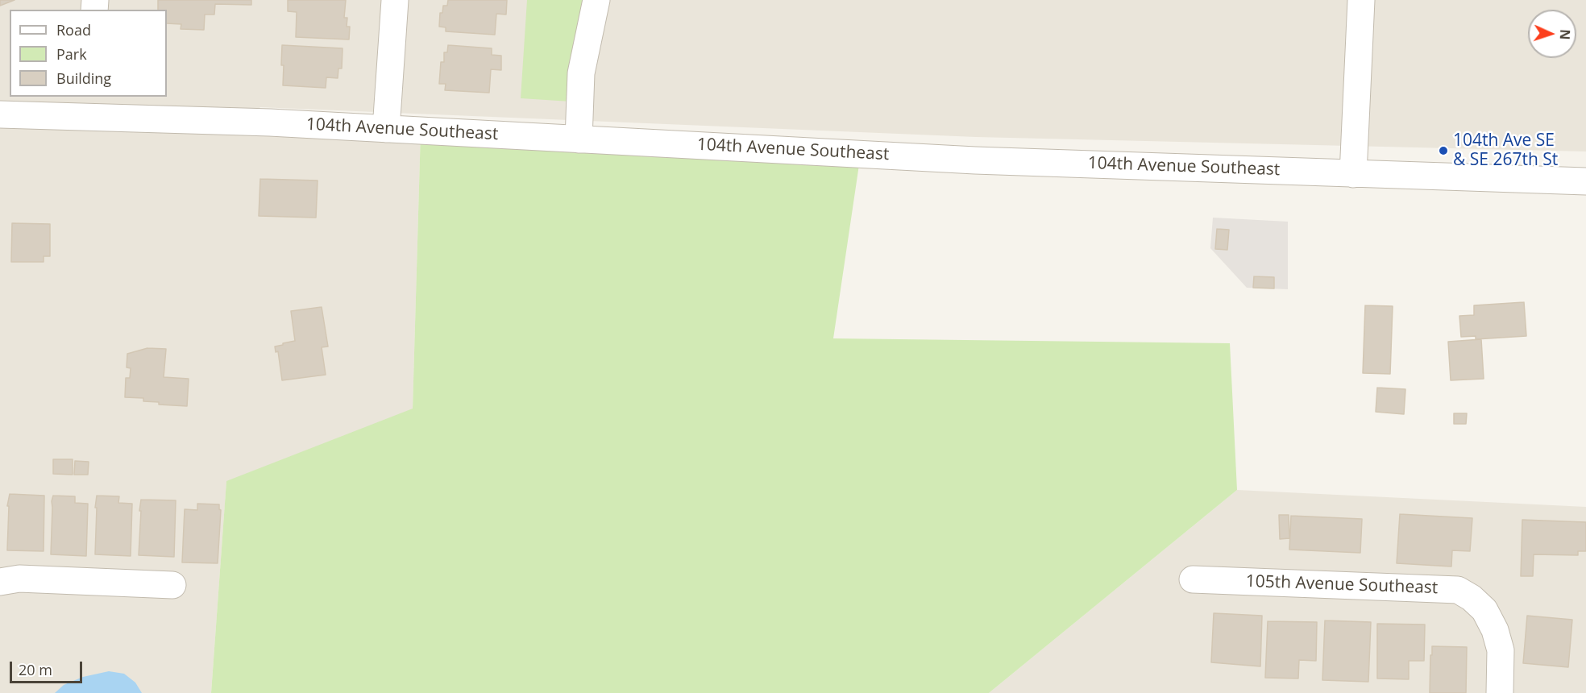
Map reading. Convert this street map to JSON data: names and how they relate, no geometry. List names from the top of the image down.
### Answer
{
  "streets": {
    "street": ["104th Avenue Southeast", "105th Avenue Southeast"]
  },
  "places": ["104th Ave SE & SE 267th St"],
  "legend": ["Road", "Park", "Building"],
  "scale_bar": "20 m",
  "north": "right"
}
